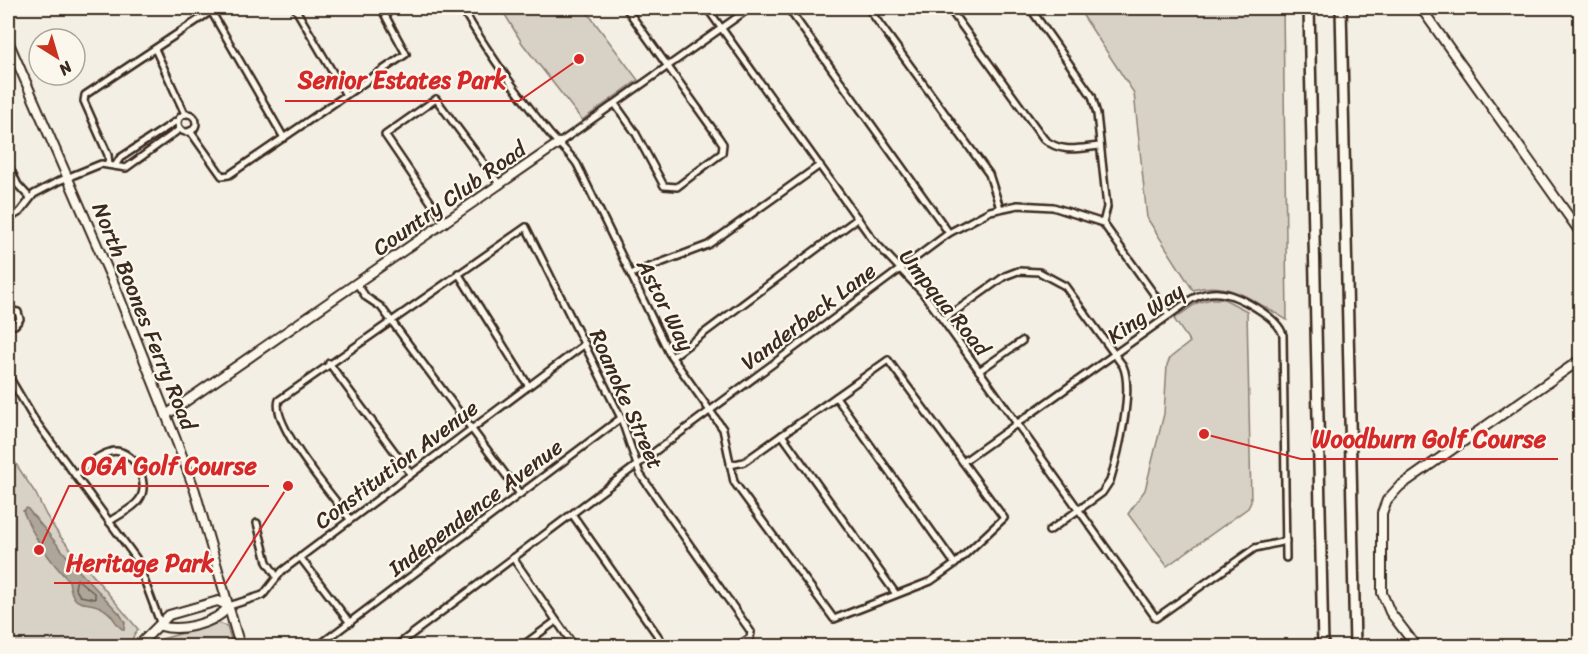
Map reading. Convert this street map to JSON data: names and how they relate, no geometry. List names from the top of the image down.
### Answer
{
  "streets": {
    "main road": ["Country Club Road", "North Boones Ferry Road"],
    "street": [
      "Umpqua Road",
      "Astor Way",
      "King Way",
      "Vanderbeck Lane",
      "Roanoke Street",
      "Constitution Avenue",
      "Independence Avenue"
    ]
  },
  "crossings": [
    ["Country Club Road", "Umpqua Road"],
    ["Country Club Road", "Astor Way"],
    ["Country Club Road", "North Boones Ferry Road"],
    ["Umpqua Road", "King Way"],
    ["Umpqua Road", "Vanderbeck Lane"],
    ["Astor Way", "Vanderbeck Lane"],
    ["North Boones Ferry Road", "Constitution Avenue"],
    ["Vanderbeck Lane", "Roanoke Street"],
    ["Roanoke Street", "Constitution Avenue"],
    ["Roanoke Street", "Independence Avenue"]
  ],
  "places": [
    "Senior Estates Park",
    "Woodburn Golf Course",
    "Heritage Park",
    "OGA Golf Course"
  ],
  "north": "bottom right"
}
